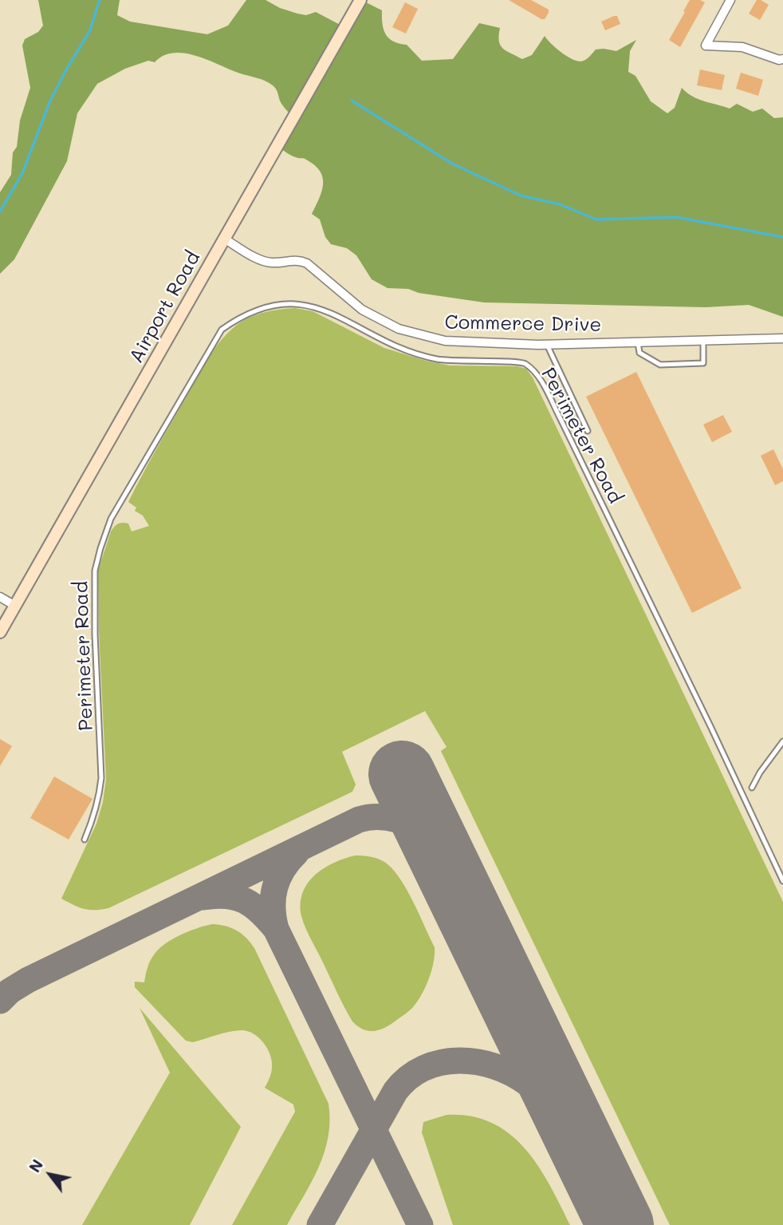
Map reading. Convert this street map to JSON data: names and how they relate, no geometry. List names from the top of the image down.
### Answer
{
  "streets": {
    "main road": ["Airport Road"],
    "street": ["Commerce Drive"],
    "lane": ["Perimeter Road"]
  },
  "crossings": [
    ["Airport Road", "Commerce Drive"]
  ],
  "north": "top left"
}
